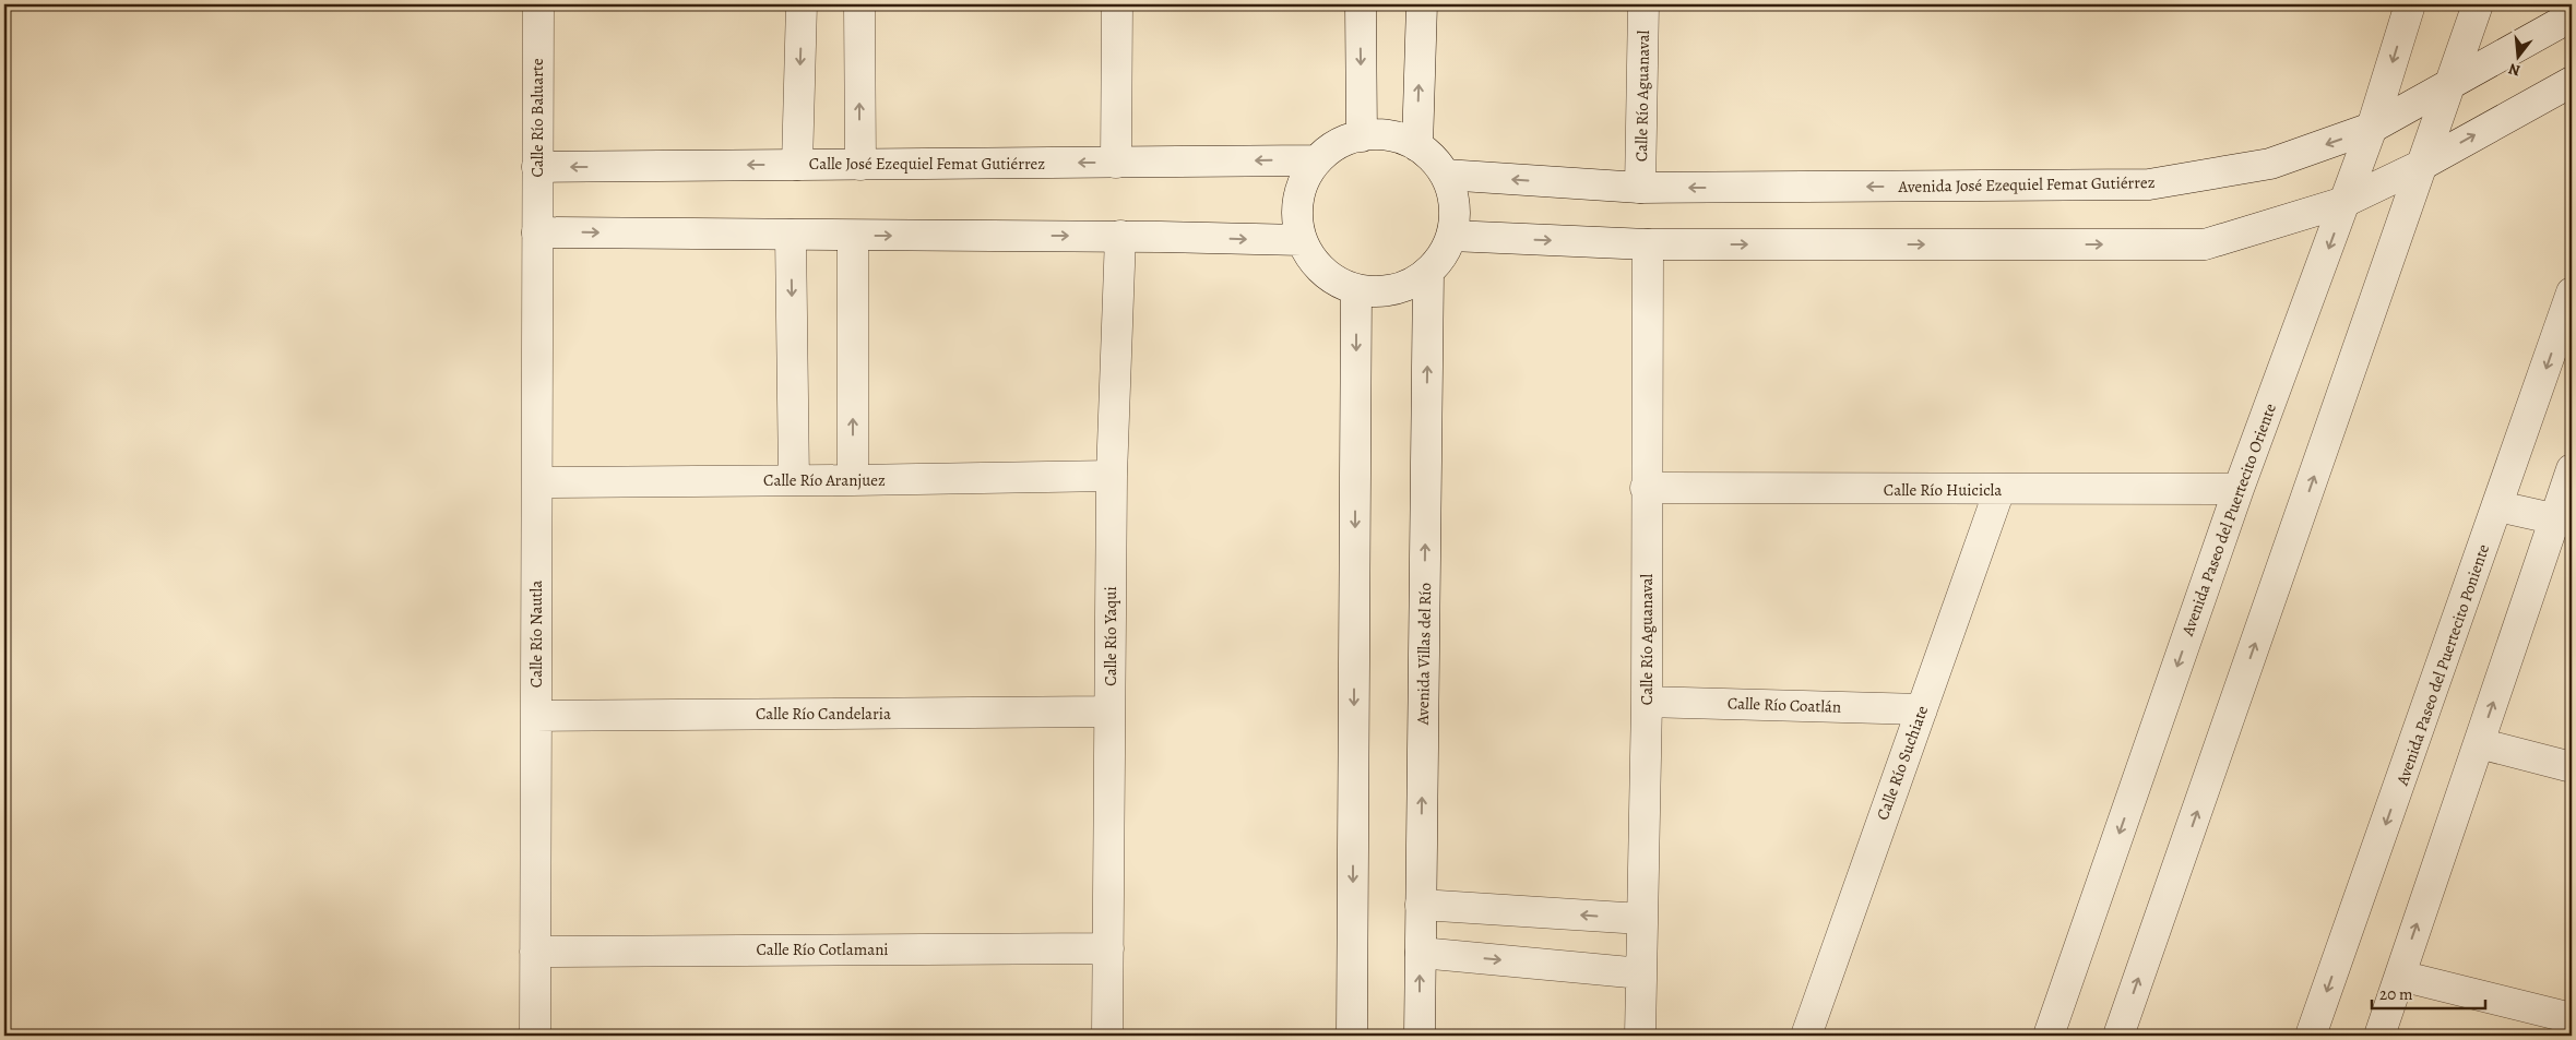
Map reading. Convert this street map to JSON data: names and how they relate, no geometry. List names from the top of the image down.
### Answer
{
  "streets": {
    "street": [
      "Calle Río Aguanaval",
      "Calle Río Baluarte",
      "Calle José Ezequiel Femat Gutiérrez",
      "Avenida José Ezequiel Femat Gutiérrez",
      "Calle Río Aranjuez",
      "Calle Río Huicicla",
      "Avenida Paseo del Puertecito Oriente",
      "Calle Río Nautla",
      "Calle Río Yaqui",
      "Avenida Villas del Río",
      "Avenida Paseo del Puertecito Poniente",
      "Calle Río Coatlán",
      "Calle Río Candelaria",
      "Calle Río Suchiate",
      "Calle Río Cotlamani"
    ]
  },
  "crossings": [
    ["Calle Río Aguanaval", "Avenida José Ezequiel Femat Gutiérrez"],
    ["Calle Río Aguanaval", "Calle Río Huicicla"],
    ["Calle Río Aguanaval", "Calle Río Coatlán"],
    ["Calle Río Baluarte", "Calle José Ezequiel Femat Gutiérrez"],
    ["Calle Río Baluarte", "Calle Río Nautla"],
    ["Calle José Ezequiel Femat Gutiérrez", "Avenida José Ezequiel Femat Gutiérrez"],
    ["Calle José Ezequiel Femat Gutiérrez", "Avenida Villas del Río"],
    ["Avenida José Ezequiel Femat Gutiérrez", "Avenida Paseo del Puertecito Oriente"],
    ["Avenida José Ezequiel Femat Gutiérrez", "Avenida Villas del Río"],
    ["Calle Río Aranjuez", "Calle Río Nautla"],
    ["Calle Río Aranjuez", "Calle Río Yaqui"],
    ["Calle Río Huicicla", "Avenida Paseo del Puertecito Oriente"],
    ["Calle Río Huicicla", "Calle Río Suchiate"],
    ["Calle Río Nautla", "Calle Río Candelaria"],
    ["Calle Río Nautla", "Calle Río Cotlamani"],
    ["Calle Río Yaqui", "Calle Río Candelaria"],
    ["Calle Río Yaqui", "Calle Río Cotlamani"],
    ["Calle Río Coatlán", "Calle Río Suchiate"]
  ],
  "scale_bar": "20 m",
  "north": "bottom"
}
